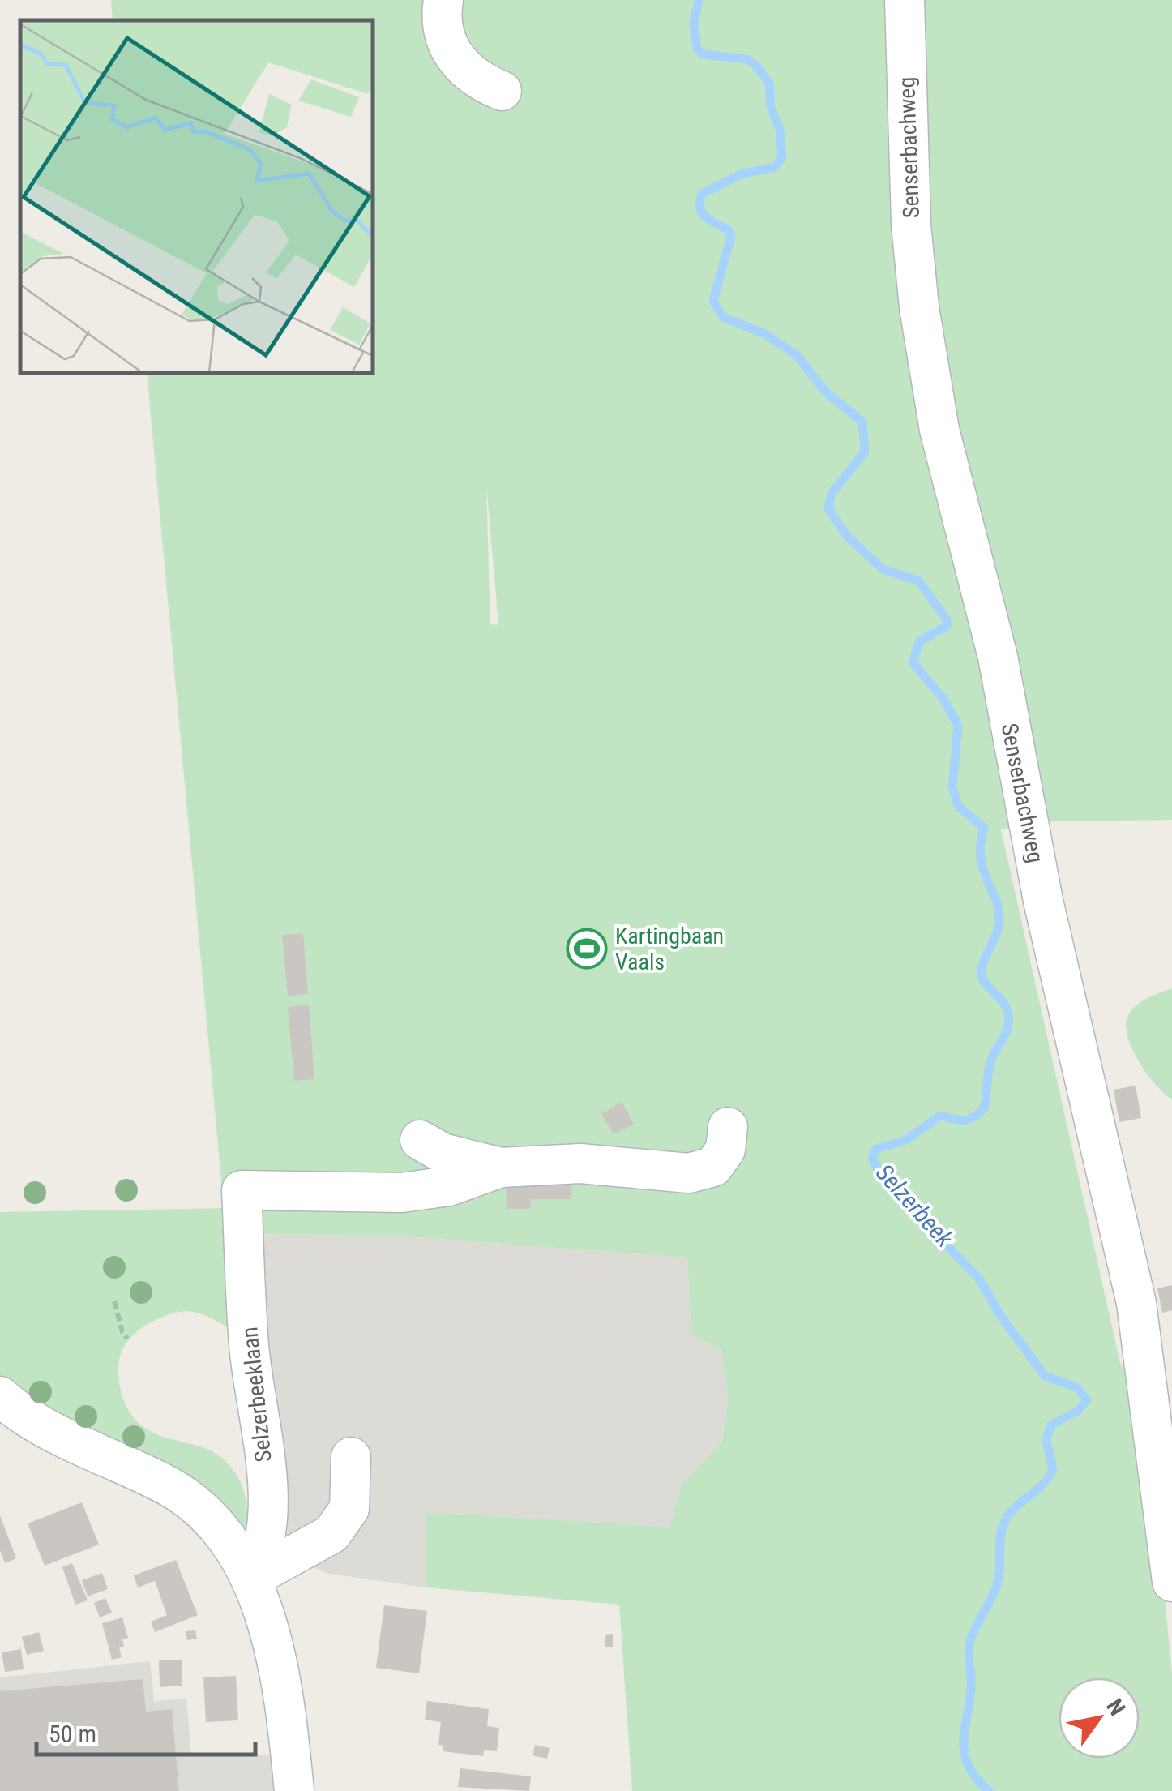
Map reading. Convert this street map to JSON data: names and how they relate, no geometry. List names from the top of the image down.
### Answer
{
  "streets": {
    "street": ["Senserbachweg", "Selzerbeeklaan"]
  },
  "water": ["Selzerbeek"],
  "places": {
    "sports": ["Kartingbaan Vaals"]
  },
  "scale_bar": "50 m",
  "north": "top right"
}
